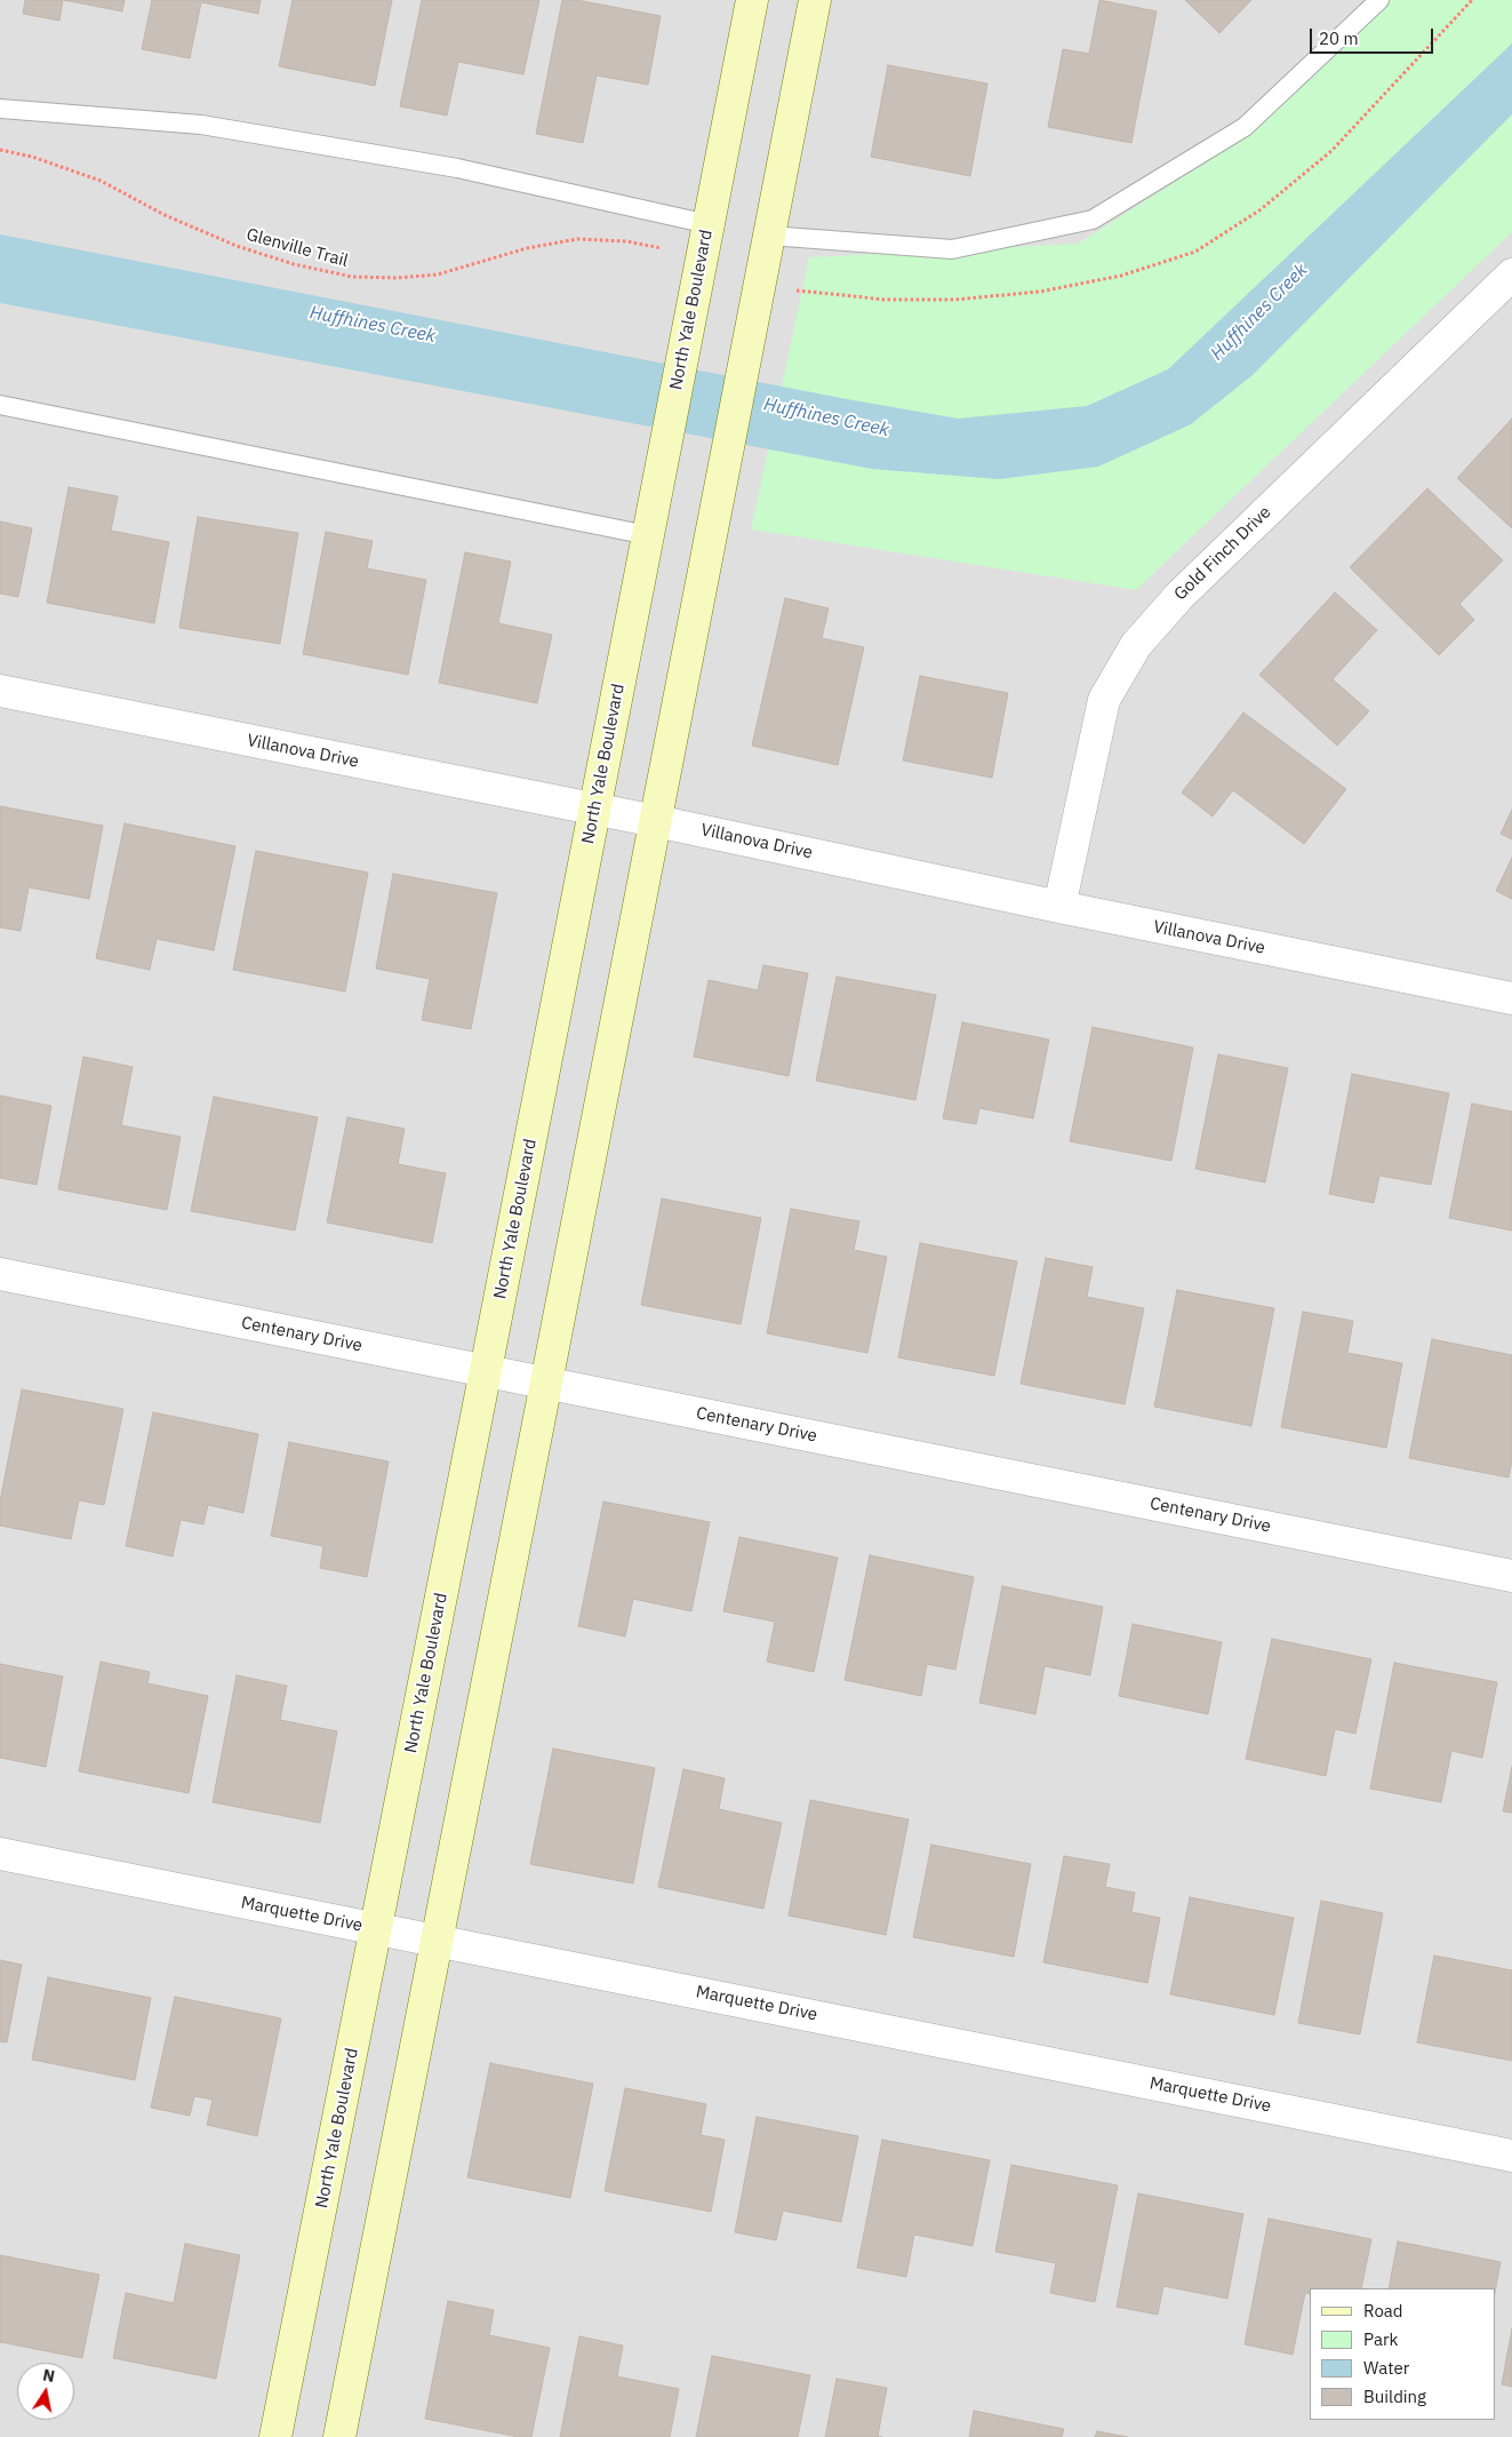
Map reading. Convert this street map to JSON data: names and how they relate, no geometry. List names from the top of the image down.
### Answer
{
  "streets": {
    "street": [
      "North Yale Boulevard",
      "Gold Finch Drive",
      "Villanova Drive",
      "Centenary Drive",
      "Marquette Drive"
    ],
    "path": ["Glenville Trail"]
  },
  "crossings": [
    ["North Yale Boulevard", "Villanova Drive"],
    ["North Yale Boulevard", "Centenary Drive"],
    ["North Yale Boulevard", "Marquette Drive"],
    ["Gold Finch Drive", "Villanova Drive"]
  ],
  "water": ["Huffhines Creek"],
  "legend": [
    "Road",
    "Park",
    "Water",
    "Building"
  ],
  "scale_bar": "20 m",
  "north": "top"
}
